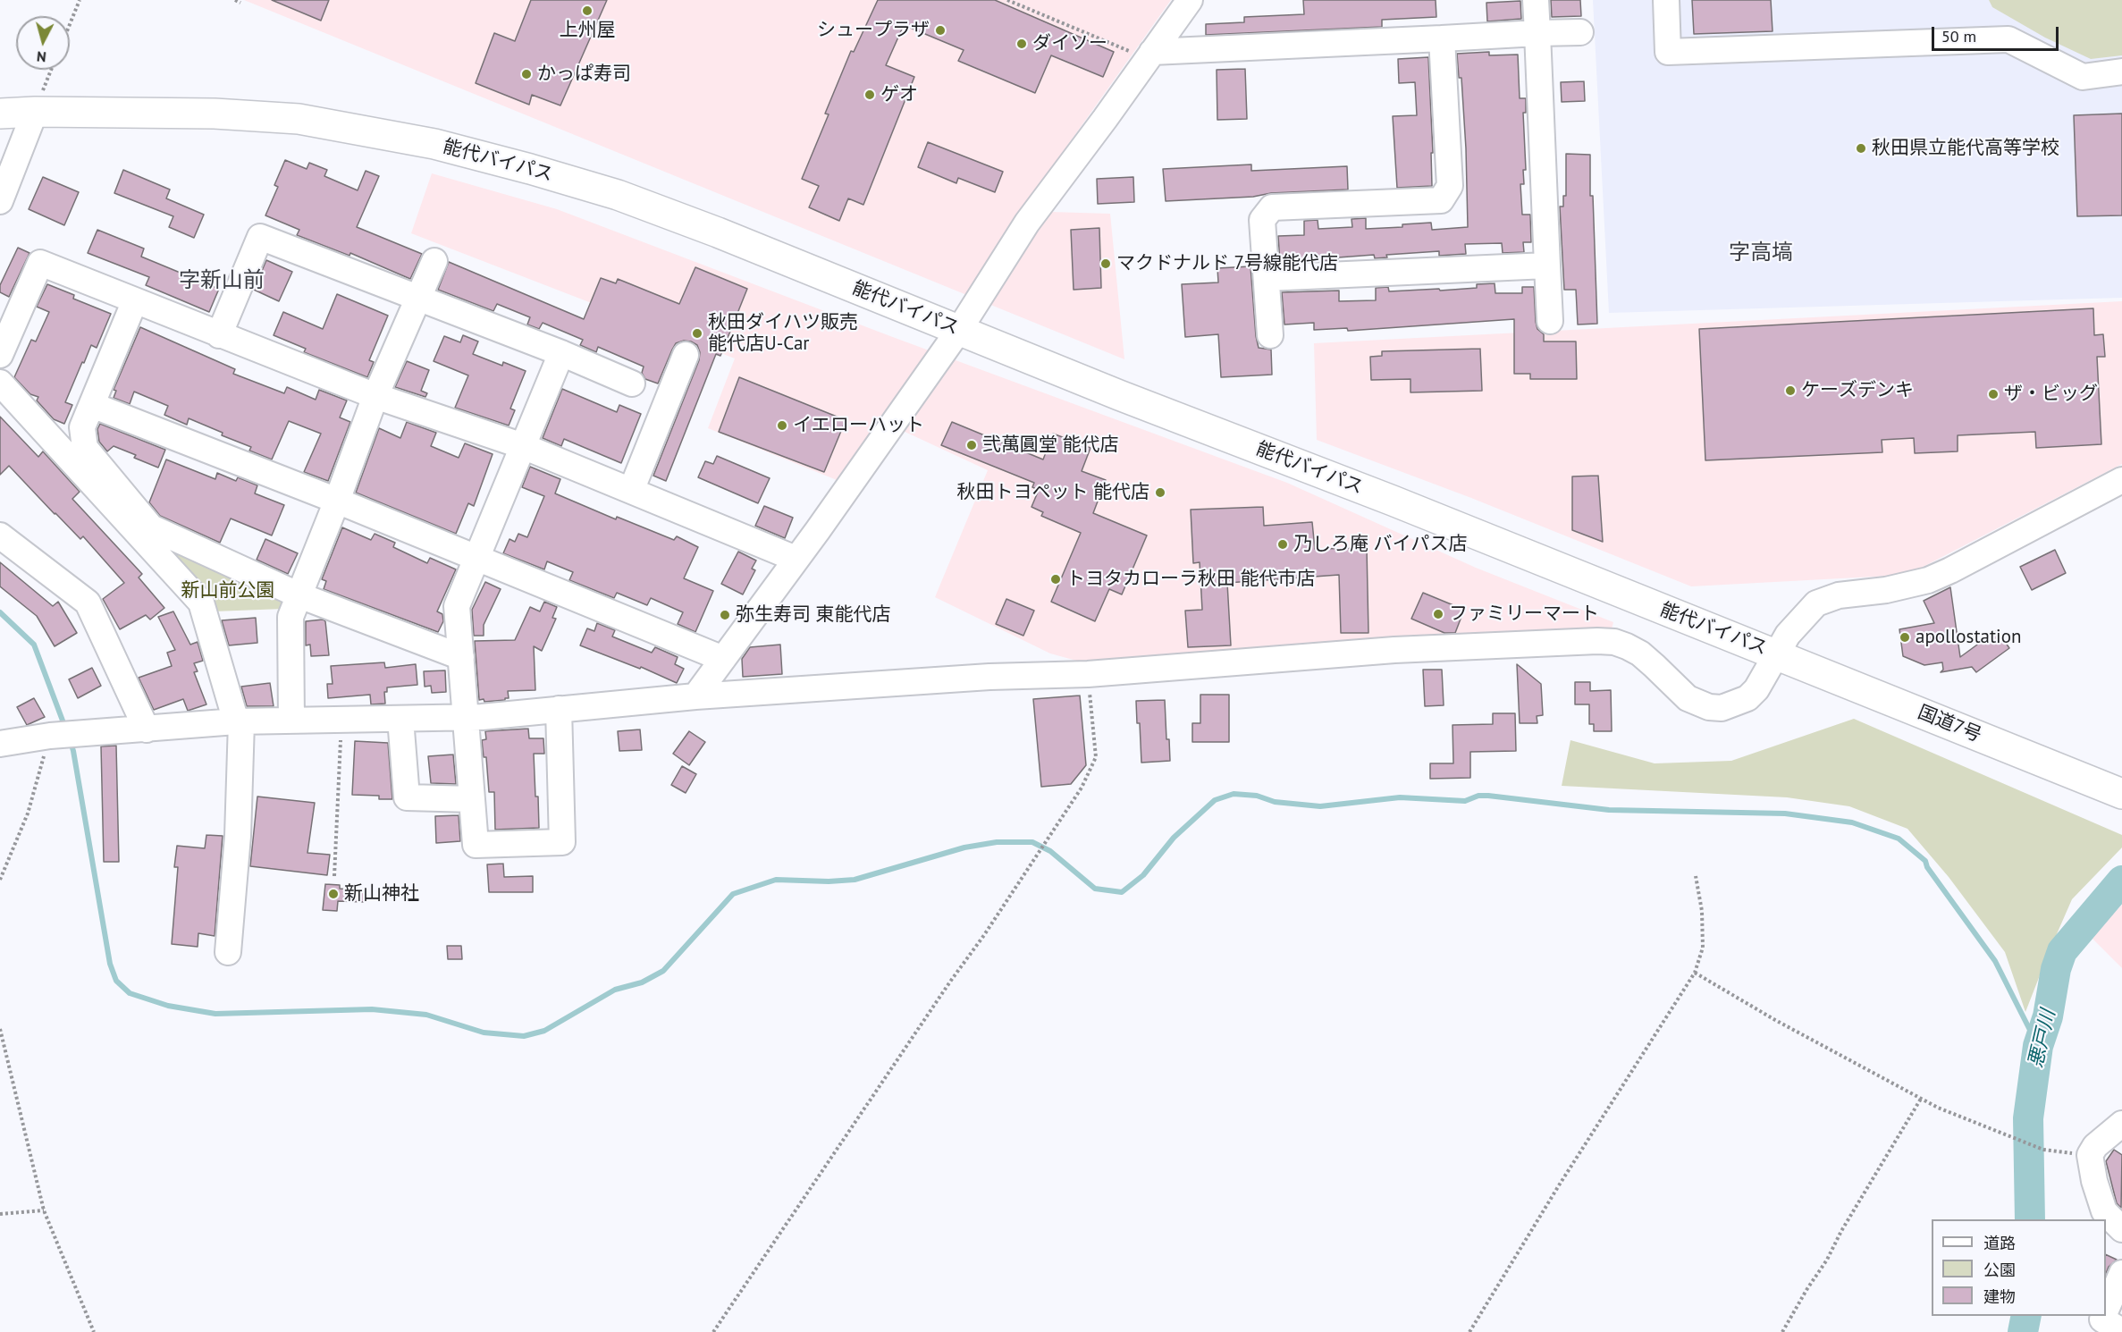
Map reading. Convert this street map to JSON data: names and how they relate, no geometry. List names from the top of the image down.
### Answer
{
  "streets": {
    "highway": ["能代バイパス", "国道7号"]
  },
  "crossings": [
    ["能代バイパス", "国道7号"]
  ],
  "districts": ["字高塙", "字新山前"],
  "water": ["悪戸川"],
  "parks": ["新山前公園"],
  "places": [
    "上州屋",
    "シュープラザ",
    "ダイソー",
    "かっぱ寿司",
    "ゲオ",
    "秋田県立能代高等学校",
    "マクドナルド 7号線能代店",
    "秋田ダイハツ販売 能代店U-Car",
    "ケーズデンキ",
    "ザ・ビッグ",
    "イエローハット",
    "弐萬圓堂 能代店",
    "秋田トヨペット 能代店",
    "乃しろ庵 バイパス店",
    "トヨタカローラ秋田 能代市店",
    "ファミリーマート",
    "弥生寿司 東能代店",
    "apollostation",
    "新山神社"
  ],
  "legend": ["道路", "公園", "建物"],
  "scale_bar": "50 m",
  "north": "bottom"
}
